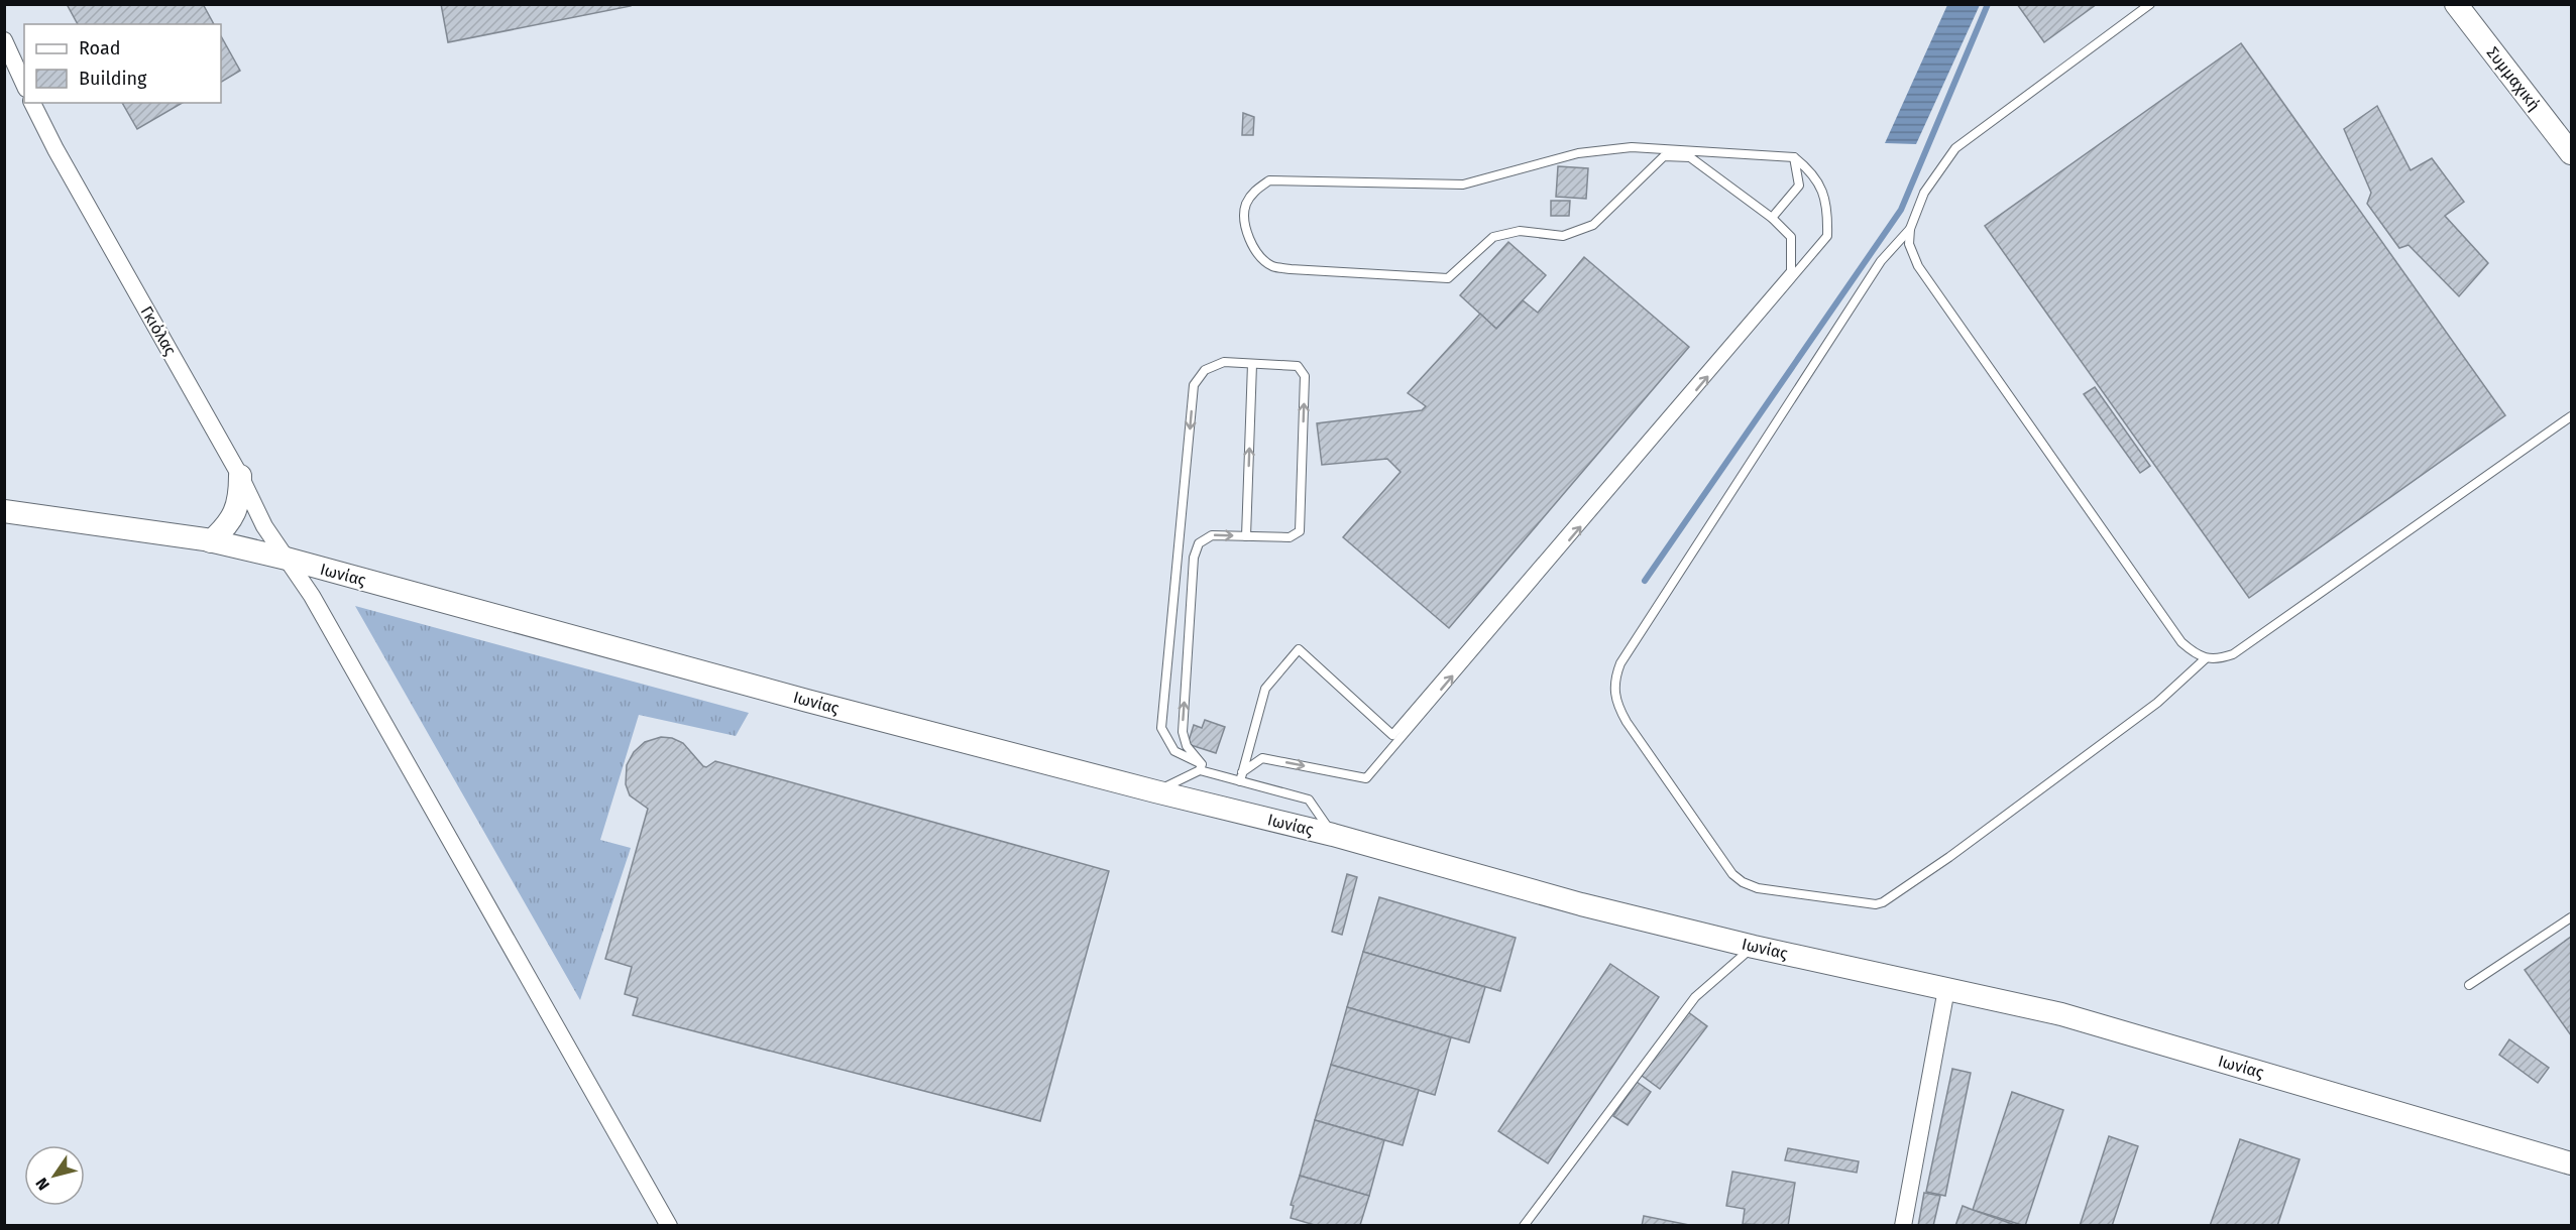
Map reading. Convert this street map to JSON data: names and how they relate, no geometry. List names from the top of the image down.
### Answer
{
  "streets": {
    "street": ["Συμμαχική", "Γκιόλας", "Ιωνίας"]
  },
  "crossings": [
    ["Γκιόλας", "Ιωνίας"]
  ],
  "legend": ["Road", "Building"],
  "north": "bottom left"
}
